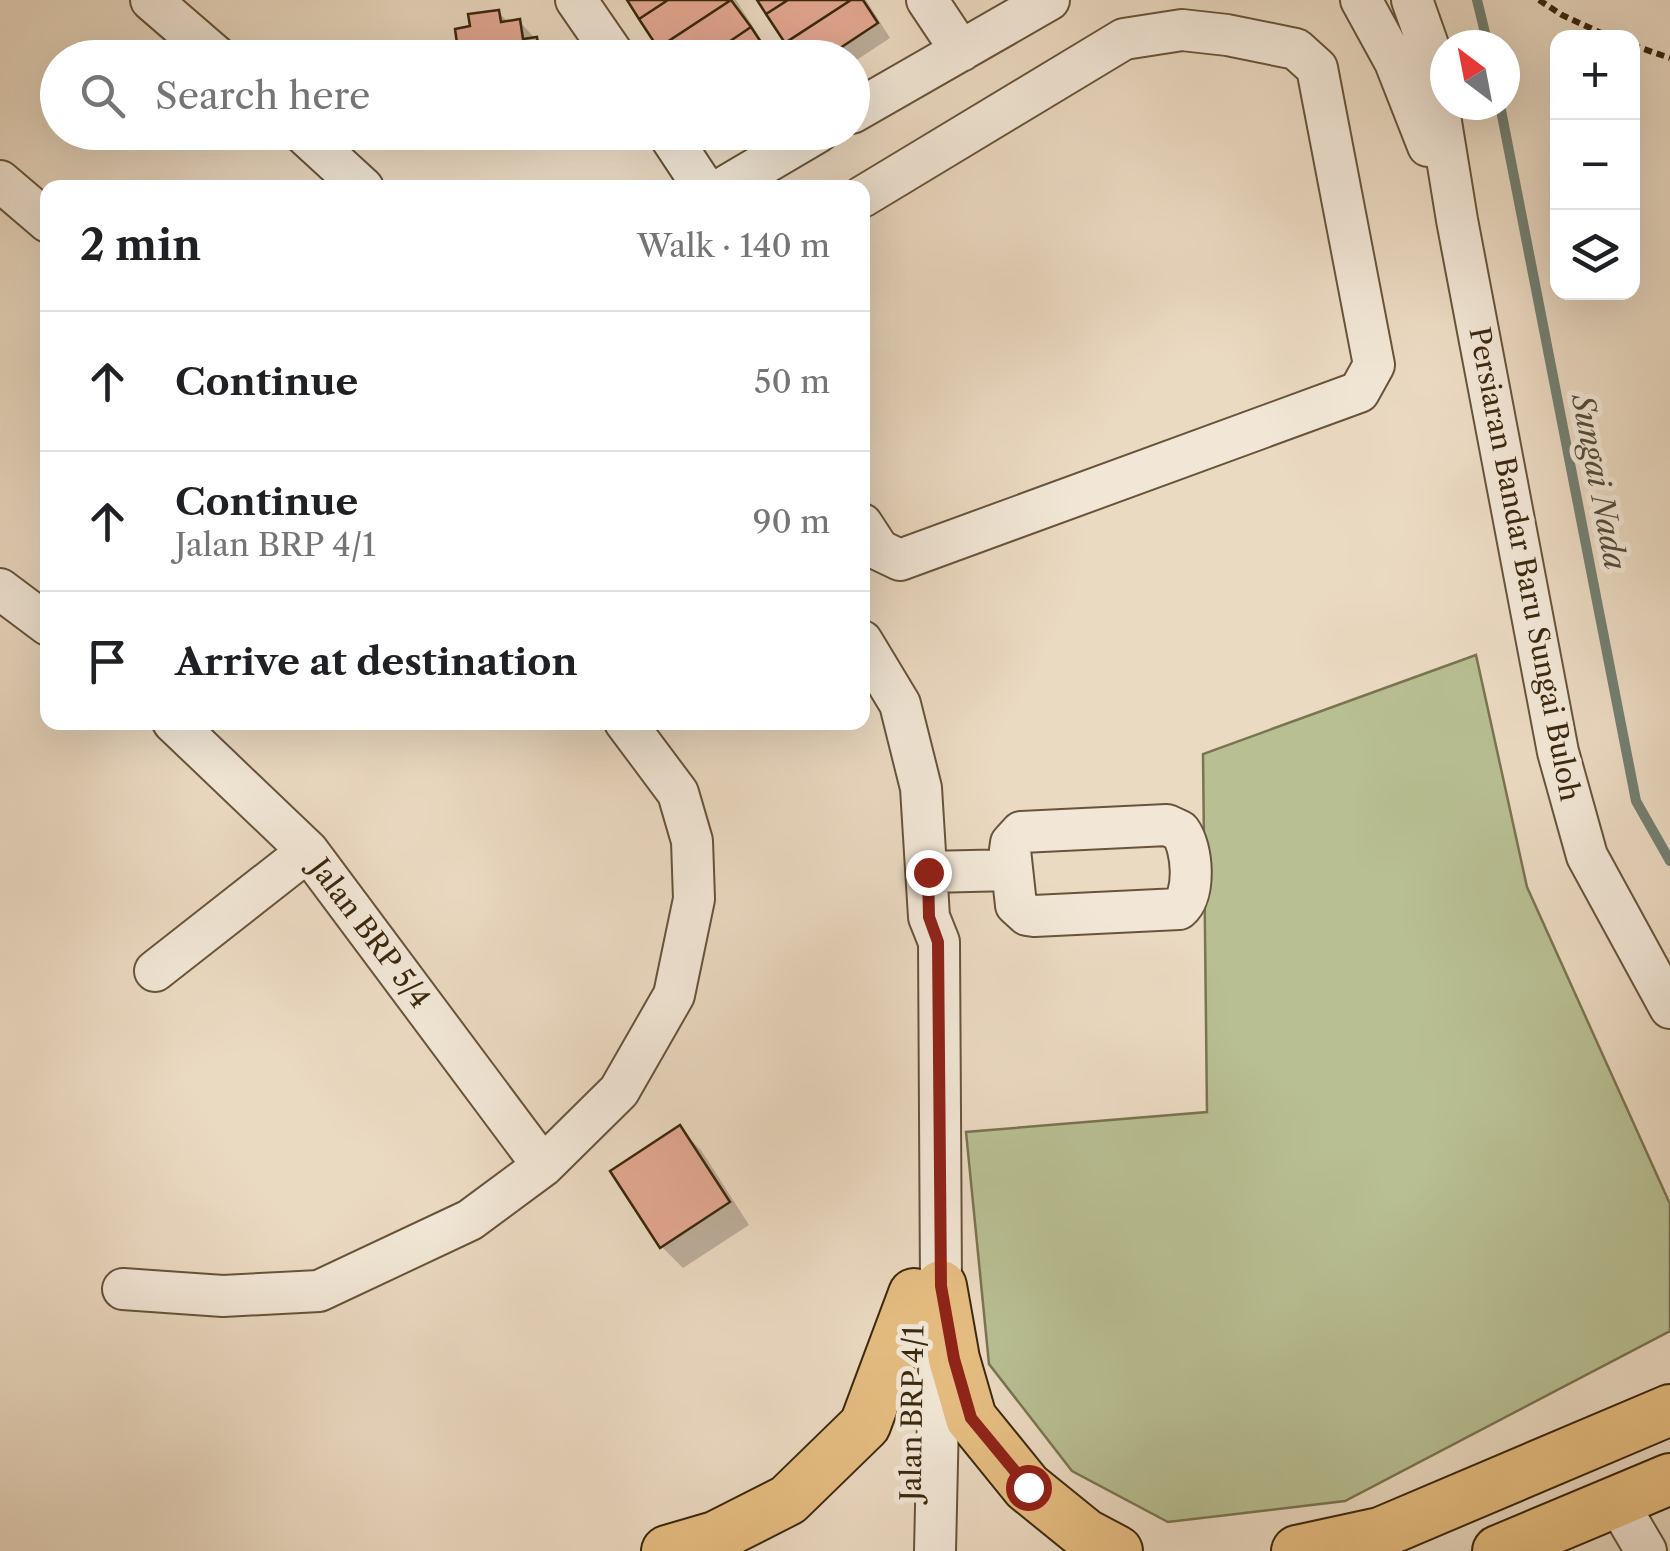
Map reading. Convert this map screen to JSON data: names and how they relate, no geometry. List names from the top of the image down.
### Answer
{
  "streets": {
    "street": ["Persiaran Bandar Baru Sungai Buloh", "Jalan BRP 5/4", "Jalan BRP 4/1"]
  },
  "water": ["Sungai Nada"],
  "north": "top left",
  "page": {
    "map_buttons": ["+", "−"],
    "search": "Search here",
    "heading": ["2 min", "Walk · 140 m"],
    "list": [
      ["Continue", "50 m"],
      ["Continue", "Jalan BRP 4/1", "90 m"],
      "Arrive at destination"
    ]
  }
}
